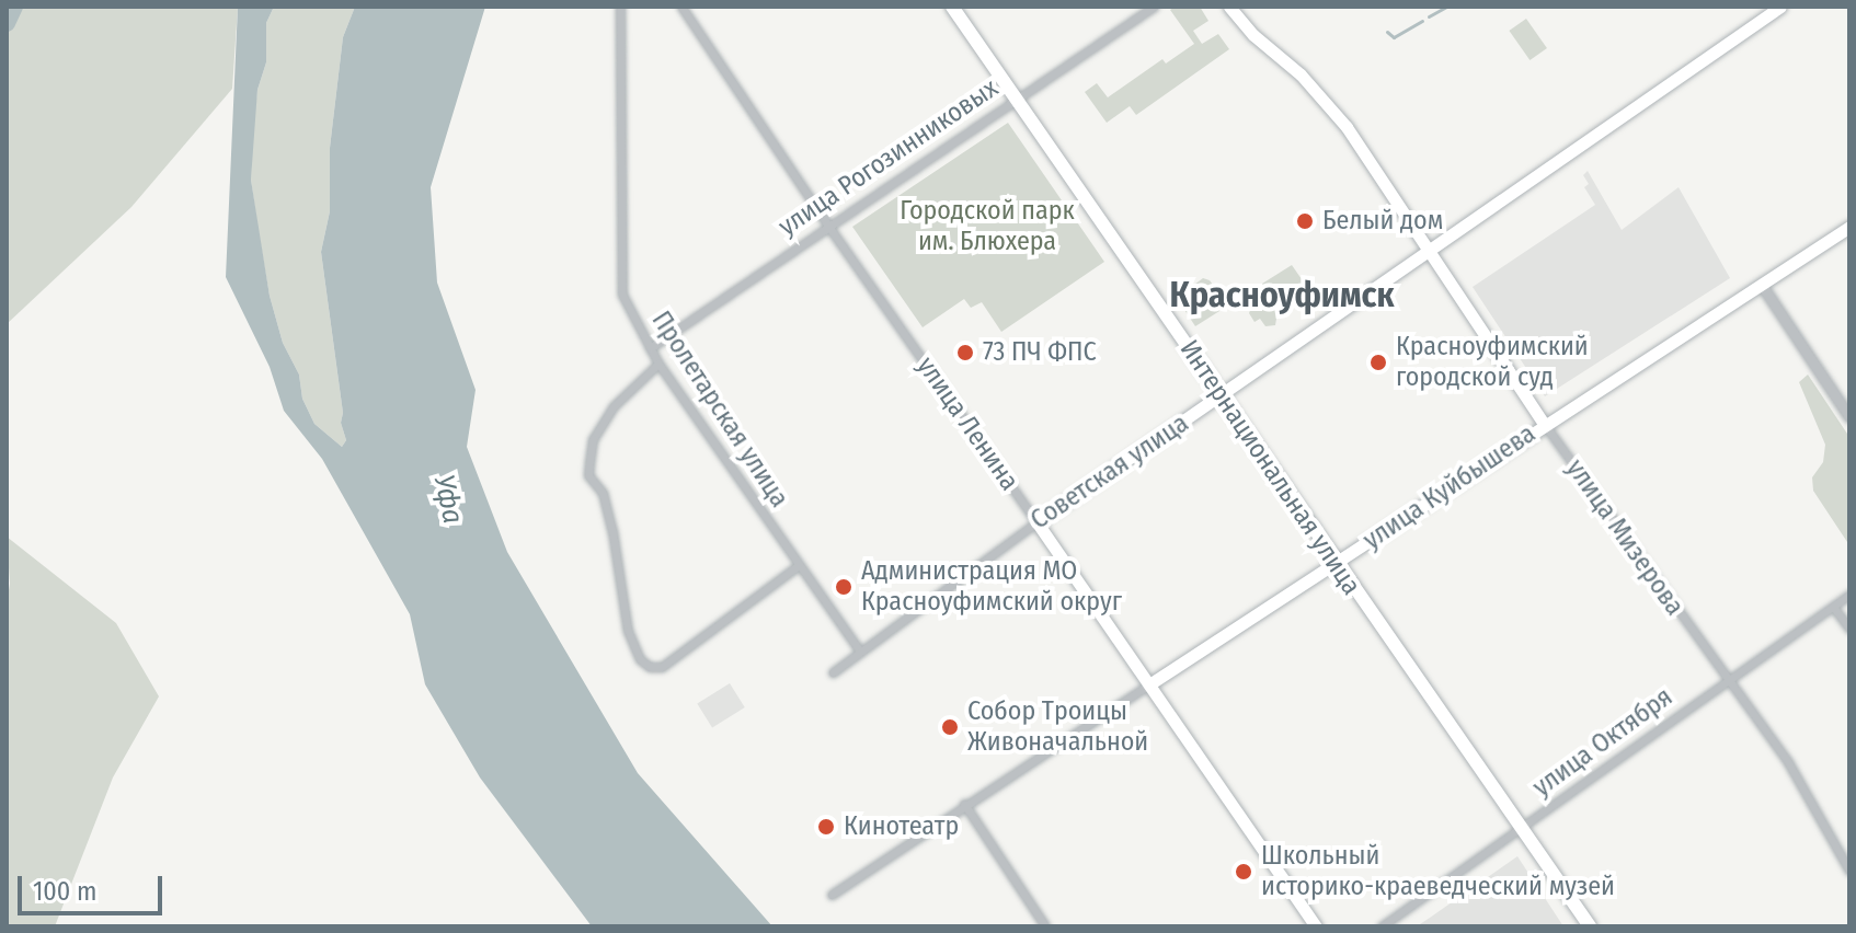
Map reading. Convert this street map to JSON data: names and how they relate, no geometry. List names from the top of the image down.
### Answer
{
  "streets": {
    "main road": [
      "улица Ленина",
      "Интернациональная улица",
      "Советская улица",
      "улица Куйбышева",
      "улица Мизерова"
    ],
    "street": ["улица Рогозинниковых", "Пролетарская улица", "улица Октября"]
  },
  "crossings": [
    ["улица Рогозинниковых", "Пролетарская улица"],
    ["улица Рогозинниковых", "улица Ленина"],
    ["улица Рогозинниковых", "Интернациональная улица"],
    ["Пролетарская улица", "Советская улица"],
    ["улица Ленина", "Советская улица"],
    ["улица Ленина", "улица Куйбышева"],
    ["Интернациональная улица", "Советская улица"],
    ["Интернациональная улица", "улица Куйбышева"],
    ["Интернациональная улица", "улица Октября"],
    ["Советская улица", "улица Мизерова"],
    ["улица Куйбышева", "улица Мизерова"],
    ["улица Мизерова", "улица Октября"]
  ],
  "districts": ["Красноуфимск"],
  "water": ["Уфа"],
  "parks": ["Городской парк им. Блюхера"],
  "places": [
    "Белый дом",
    "73 ПЧ ФПС",
    "Красноуфимский городской суд",
    "Администрация МО Красноуфимский округ",
    "Собор Троицы Живоначальной",
    "Кинотеатр",
    "Школьный историко-краеведческий музей"
  ],
  "scale_bar": "100 m"
}
